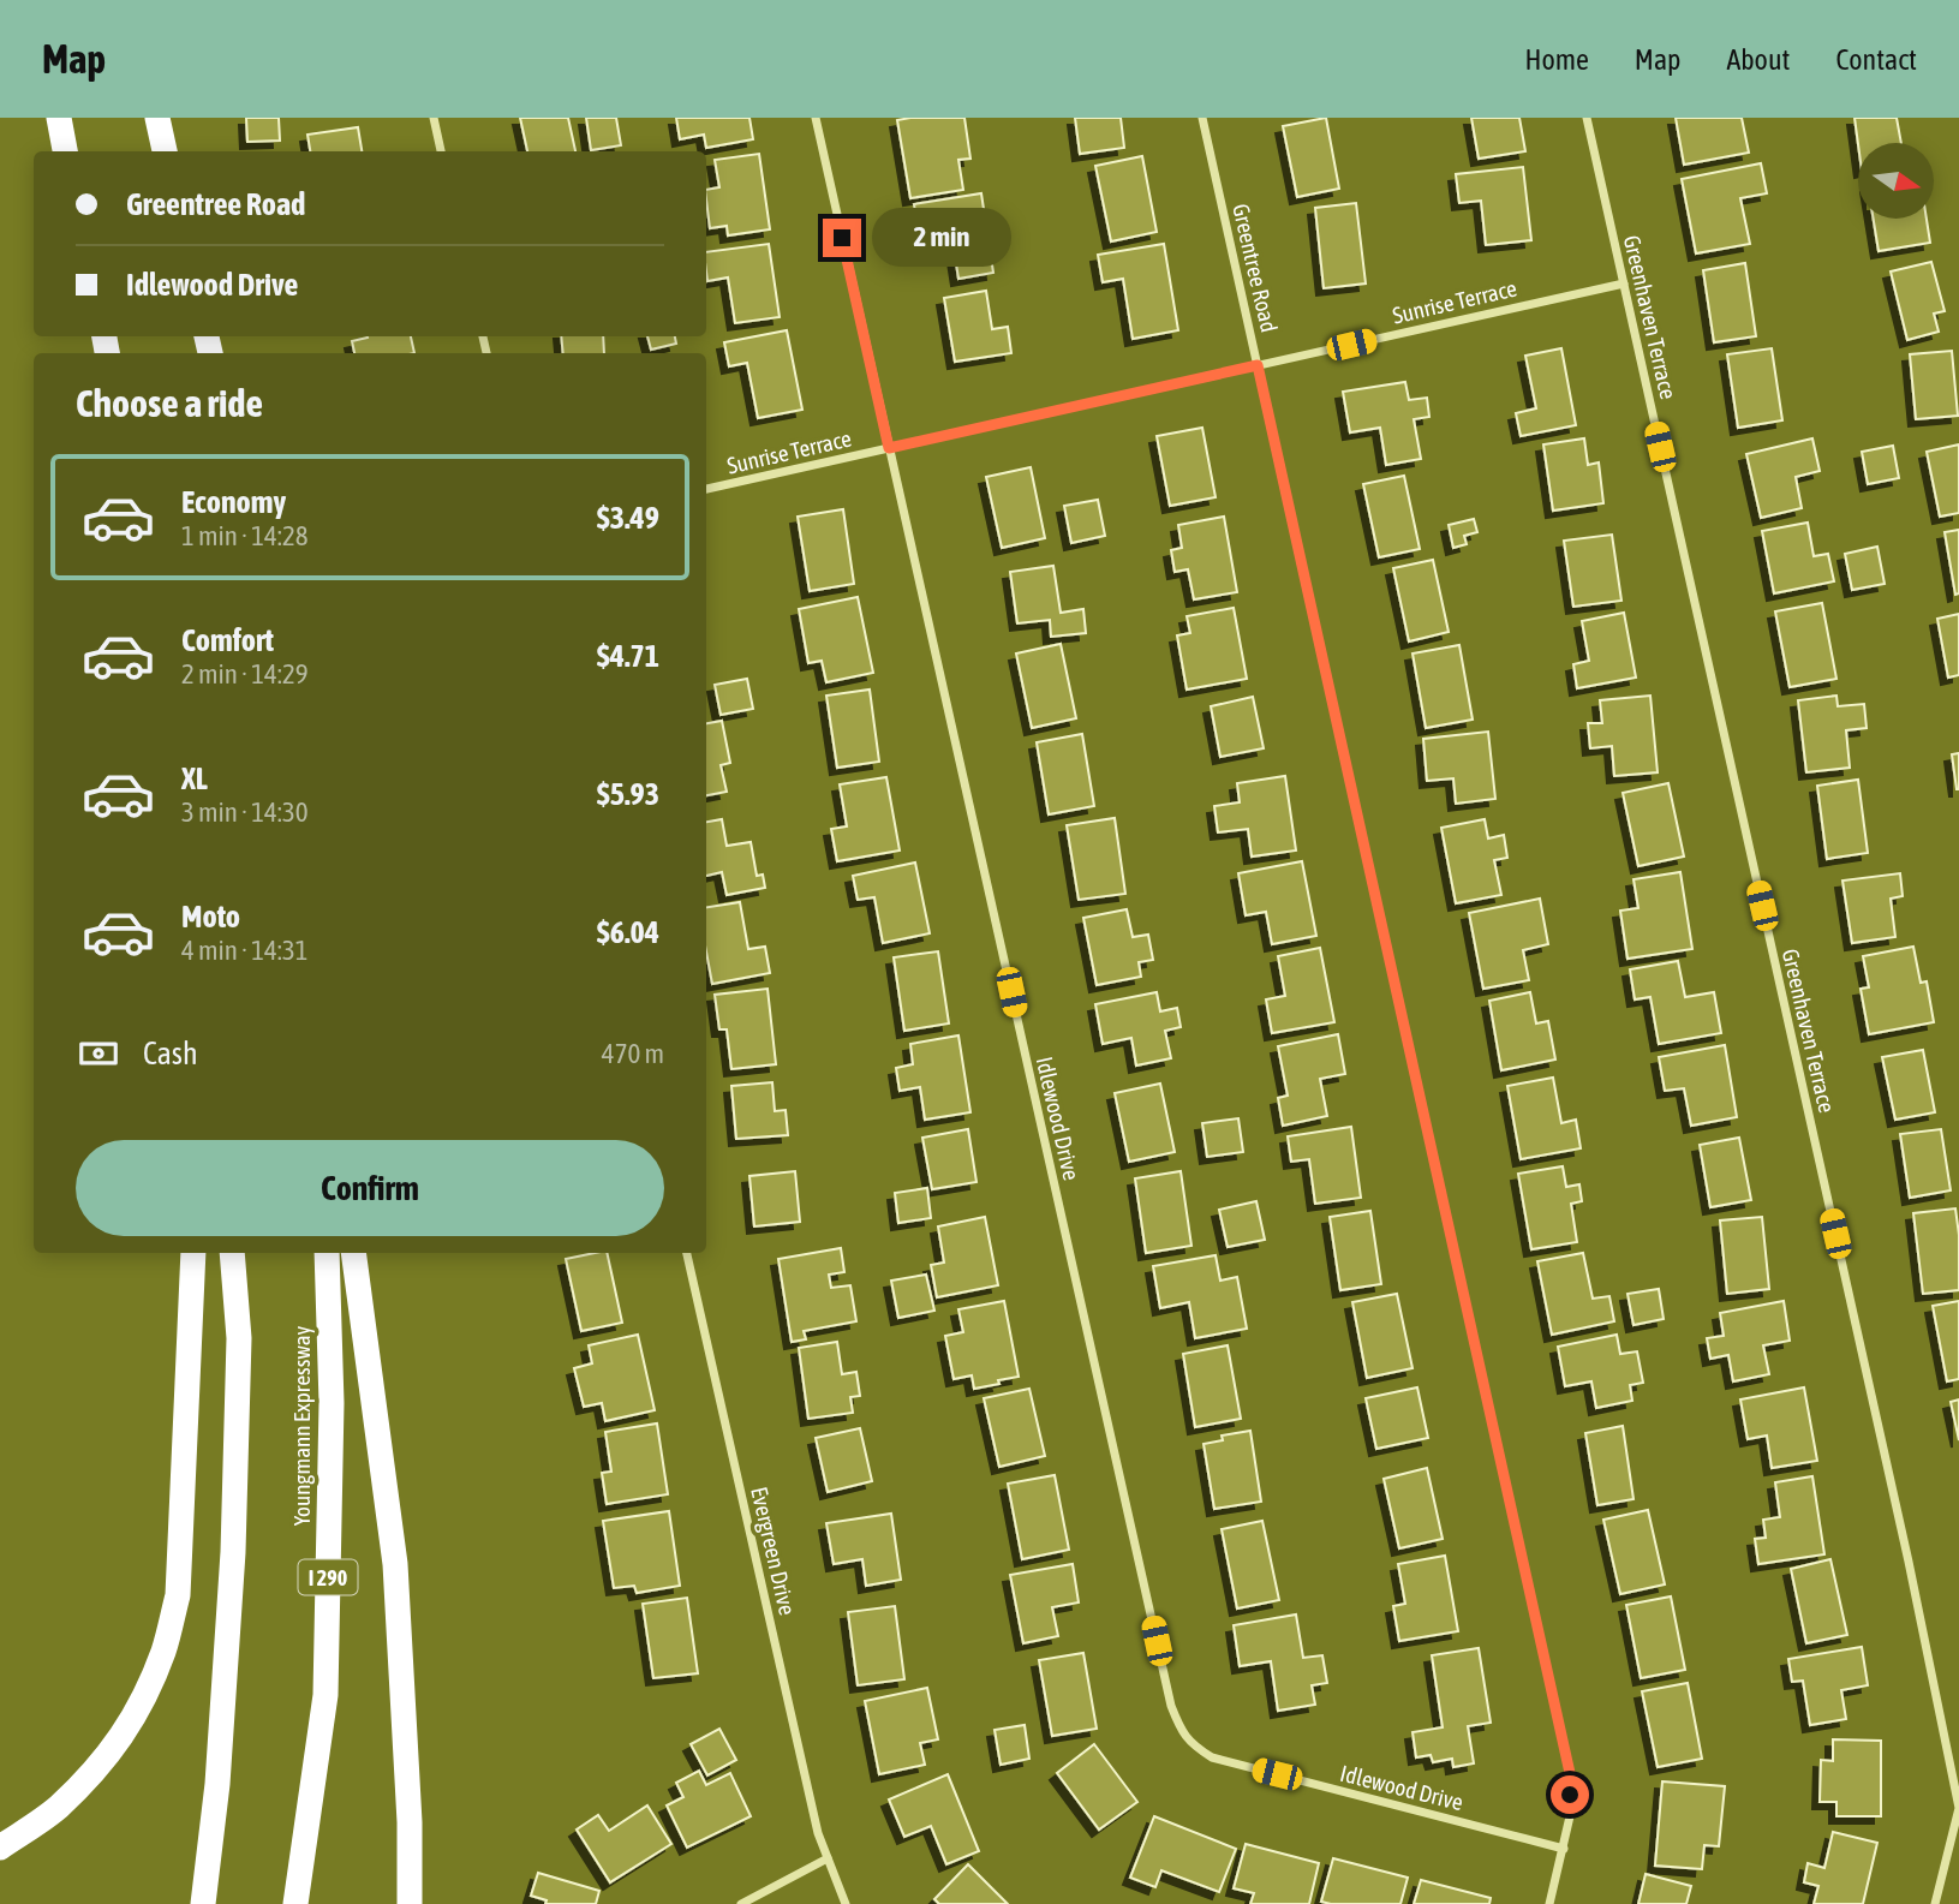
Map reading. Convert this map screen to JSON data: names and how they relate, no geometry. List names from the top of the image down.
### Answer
{
  "streets": {
    "highway": ["Youngmann Expressway", "I 290"],
    "street": [
      "Greentree Road",
      "Sunrise Terrace",
      "Greenhaven Terrace",
      "Idlewood Drive",
      "Evergreen Drive"
    ]
  },
  "crossings": [
    ["Greentree Road", "Sunrise Terrace"],
    ["Greentree Road", "Idlewood Drive"],
    ["Sunrise Terrace", "Greenhaven Terrace"],
    ["Sunrise Terrace", "Idlewood Drive"]
  ],
  "north": "right",
  "page": {
    "header": "Map",
    "nav": [
      "Home",
      "Map",
      "About",
      "Contact"
    ],
    "banner": ["Greentree Road", "Idlewood Drive"],
    "bubble": "2 min",
    "heading": "Choose a ride",
    "list": [
      {
        "name": "Economy",
        "note": "1 min · 14:28",
        "value": "$3.49"
      },
      {
        "name": "Comfort",
        "note": "2 min · 14:29",
        "value": "$4.71"
      },
      {
        "name": "XL",
        "note": "3 min · 14:30",
        "value": "$5.93"
      },
      {
        "name": "Moto",
        "note": "4 min · 14:31",
        "value": "$6.04"
      }
    ],
    "pay": ["Cash", "470 m"],
    "buttons": "Confirm"
  }
}
